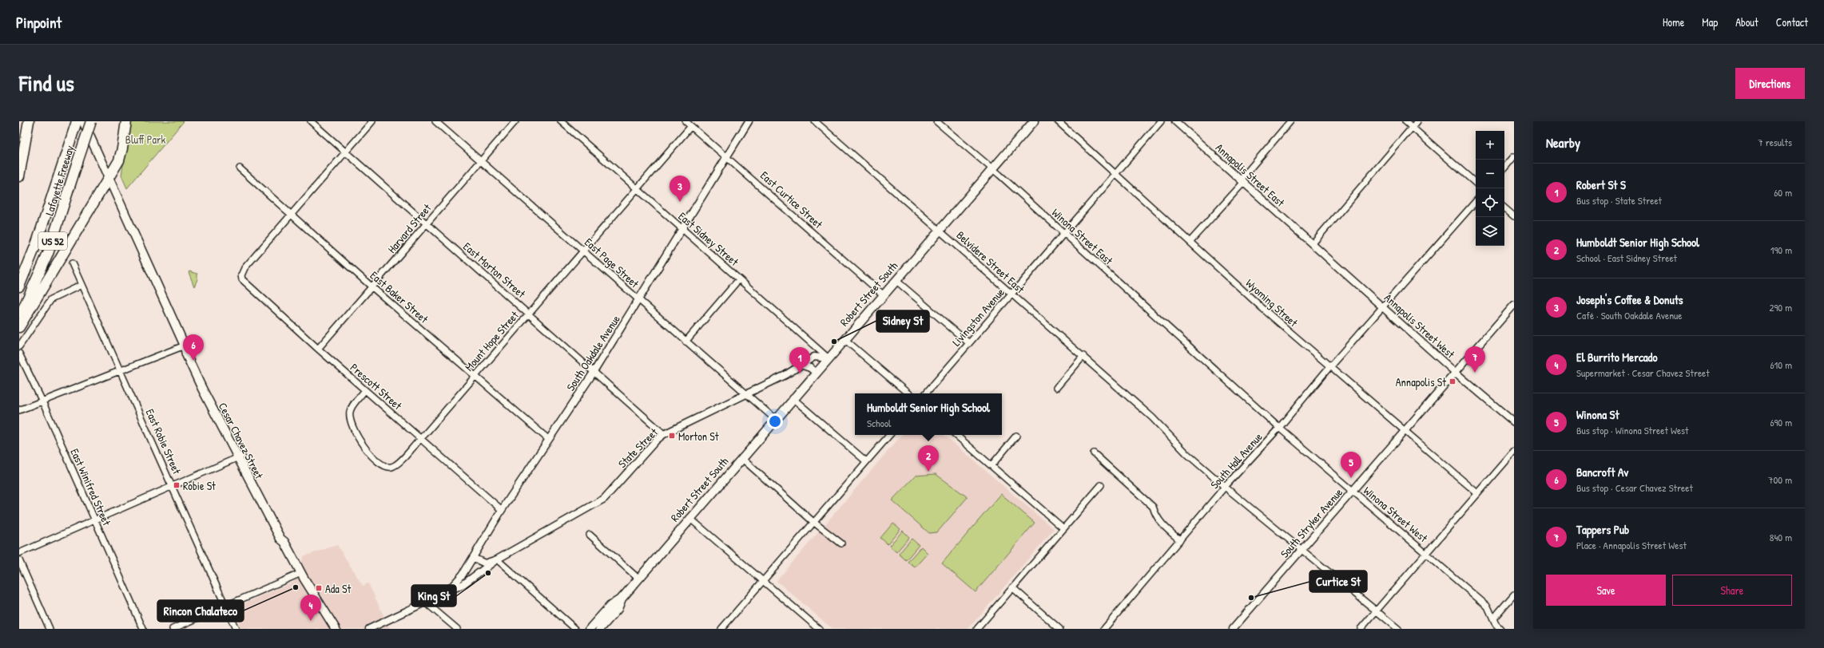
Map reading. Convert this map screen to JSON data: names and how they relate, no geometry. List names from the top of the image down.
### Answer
{
  "streets": {
    "highway": ["Lafayette Freeway", "US 52"],
    "main road": ["Robert Street South", "Cesar Chavez Street"],
    "street": [
      "Annapolis Street East",
      "East Curtice Street",
      "Harvard Street",
      "Winona Street East",
      "East Sidney Street",
      "Belvidere Street East",
      "East Page Street",
      "East Morton Street",
      "East Baker Street",
      "Wyoming Street",
      "Livingston Avenue",
      "Annapolis Street West",
      "Mount Hope Street",
      "South Oakdale Avenue",
      "Prescott Street",
      "East Robie Street",
      "State Street",
      "South Hall Avenue",
      "East Winifred Street",
      "Winona Street West",
      "South Stryker Avenue"
    ]
  },
  "crossings": [
    ["Annapolis Street East", "Annapolis Street West"],
    ["East Curtice Street", "Robert Street South"],
    ["East Curtice Street", "Mount Hope Street"],
    ["East Curtice Street", "South Oakdale Avenue"],
    ["Harvard Street", "East Page Street"],
    ["Harvard Street", "East Morton Street"],
    ["Harvard Street", "East Baker Street"],
    ["Harvard Street", "Prescott Street"],
    ["Winona Street East", "Robert Street South"],
    ["Winona Street East", "Livingston Avenue"],
    ["Winona Street East", "Winona Street West"],
    ["East Sidney Street", "Robert Street South"],
    ["East Sidney Street", "Mount Hope Street"],
    ["East Sidney Street", "South Oakdale Avenue"],
    ["East Sidney Street", "State Street"],
    ["Belvidere Street East", "Robert Street South"],
    ["Belvidere Street East", "Livingston Avenue"],
    ["Belvidere Street East", "South Hall Avenue"],
    ["Belvidere Street East", "South Stryker Avenue"],
    ["East Page Street", "Robert Street South"],
    ["East Page Street", "Mount Hope Street"],
    ["East Page Street", "South Oakdale Avenue"],
    ["East Page Street", "State Street"],
    ["East Morton Street", "Mount Hope Street"],
    ["East Morton Street", "South Oakdale Avenue"],
    ["East Morton Street", "State Street"],
    ["Robert Street South", "State Street"],
    ["East Baker Street", "Mount Hope Street"],
    ["East Baker Street", "South Oakdale Avenue"],
    ["East Baker Street", "Prescott Street"],
    ["Wyoming Street", "Livingston Avenue"],
    ["Wyoming Street", "South Hall Avenue"],
    ["Wyoming Street", "South Stryker Avenue"],
    ["Annapolis Street West", "South Hall Avenue"],
    ["Annapolis Street West", "South Stryker Avenue"],
    ["Mount Hope Street", "Prescott Street"],
    ["South Oakdale Avenue", "Prescott Street"],
    ["South Oakdale Avenue", "State Street"],
    ["South Hall Avenue", "Winona Street West"],
    ["Winona Street West", "South Stryker Avenue"]
  ],
  "parks": ["Bluff Park"],
  "places": {
    "other": [
      "Sidney St",
      "King St",
      "Rincon Chalateco",
      "Curtice St"
    ],
    "transit": [
      "Annapolis St",
      "Morton St",
      "Robie St",
      "Ada St"
    ]
  },
  "page": {
    "header": "Pinpoint",
    "nav": [
      "Home",
      "Map",
      "About",
      "Contact"
    ],
    "title": "Find us",
    "buttons": [
      "Directions",
      ["Save", "Share"]
    ],
    "heading": ["Nearby", "7 results"],
    "map_buttons": ["+", "−"],
    "list": [
      {
        "mark": "1",
        "name": "Robert St S",
        "note": "Bus stop · State Street",
        "value": "60 m"
      },
      {
        "mark": "2",
        "name": "Humboldt Senior High School",
        "note": "School · East Sidney Street",
        "value": "190 m"
      },
      {
        "mark": "3",
        "name": "Joseph's Coffee & Donuts",
        "note": "Café · South Oakdale Avenue",
        "value": "290 m"
      },
      {
        "mark": "4",
        "name": "El Burrito Mercado",
        "note": "Supermarket · Cesar Chavez Street",
        "value": "610 m"
      },
      {
        "mark": "5",
        "name": "Winona St",
        "note": "Bus stop · Winona Street West",
        "value": "690 m"
      },
      {
        "mark": "6",
        "name": "Bancroft Av",
        "note": "Bus stop · Cesar Chavez Street",
        "value": "700 m"
      },
      {
        "mark": "7",
        "name": "Tappers Pub",
        "note": "Place · Annapolis Street West",
        "value": "840 m"
      }
    ],
    "pins": [
      "3",
      "6",
      "7",
      "1",
      "2",
      "5",
      "4"
    ],
    "popup": ["Humboldt Senior High School", "School"]
  }
}
